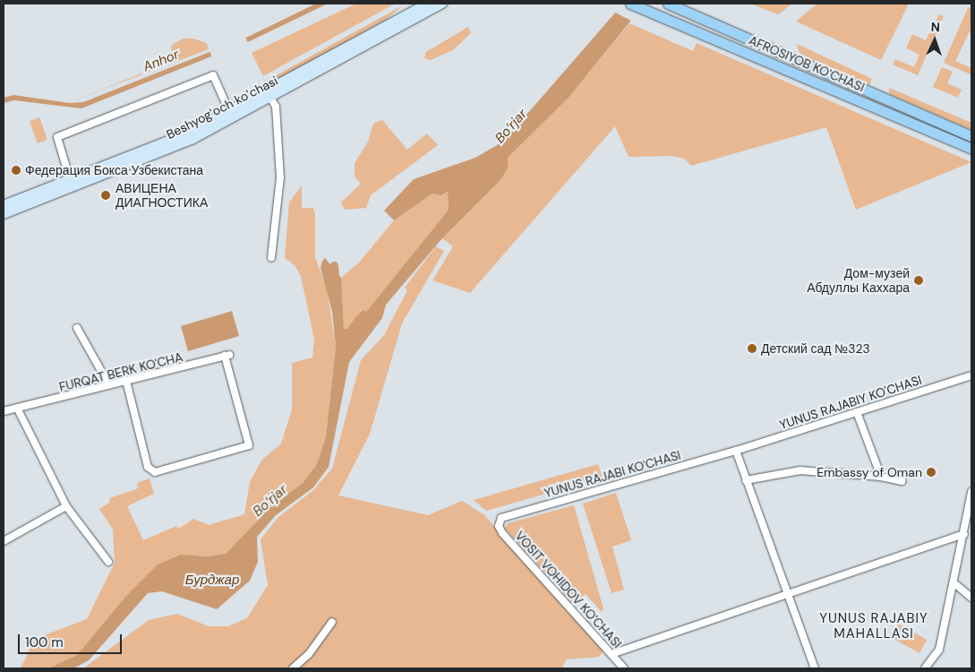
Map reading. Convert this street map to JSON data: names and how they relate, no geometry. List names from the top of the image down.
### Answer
{
  "streets": {
    "main road": ["AFROSIYOB KO'CHASI", "Beshyogʻoch koʻchasi"],
    "street": [
      "FURQAT BERK KO'CHA",
      "YUNUS RAJABIY KO'CHASI",
      "YUNUS RAJABI KO'CHASI",
      "VOSIT VOHIDOV KO'CHASI"
    ]
  },
  "crossings": [
    ["YUNUS RAJABIY KO'CHASI", "YUNUS RAJABI KO'CHASI"],
    ["YUNUS RAJABI KO'CHASI", "VOSIT VOHIDOV KO'CHASI"]
  ],
  "districts": ["YUNUS RAJABIY MAHALLASI"],
  "water": ["Anhor", "Bo‘rjar", "Бурджар"],
  "places": [
    "Федерация Бокса Узбекистана",
    "АВИЦЕНА ДИАГНОСТИКА",
    "Дом-музей Абдуллы Каххара",
    "Детский сад №323",
    "Embassy of Oman"
  ],
  "scale_bar": "100 m",
  "north": "top"
}
